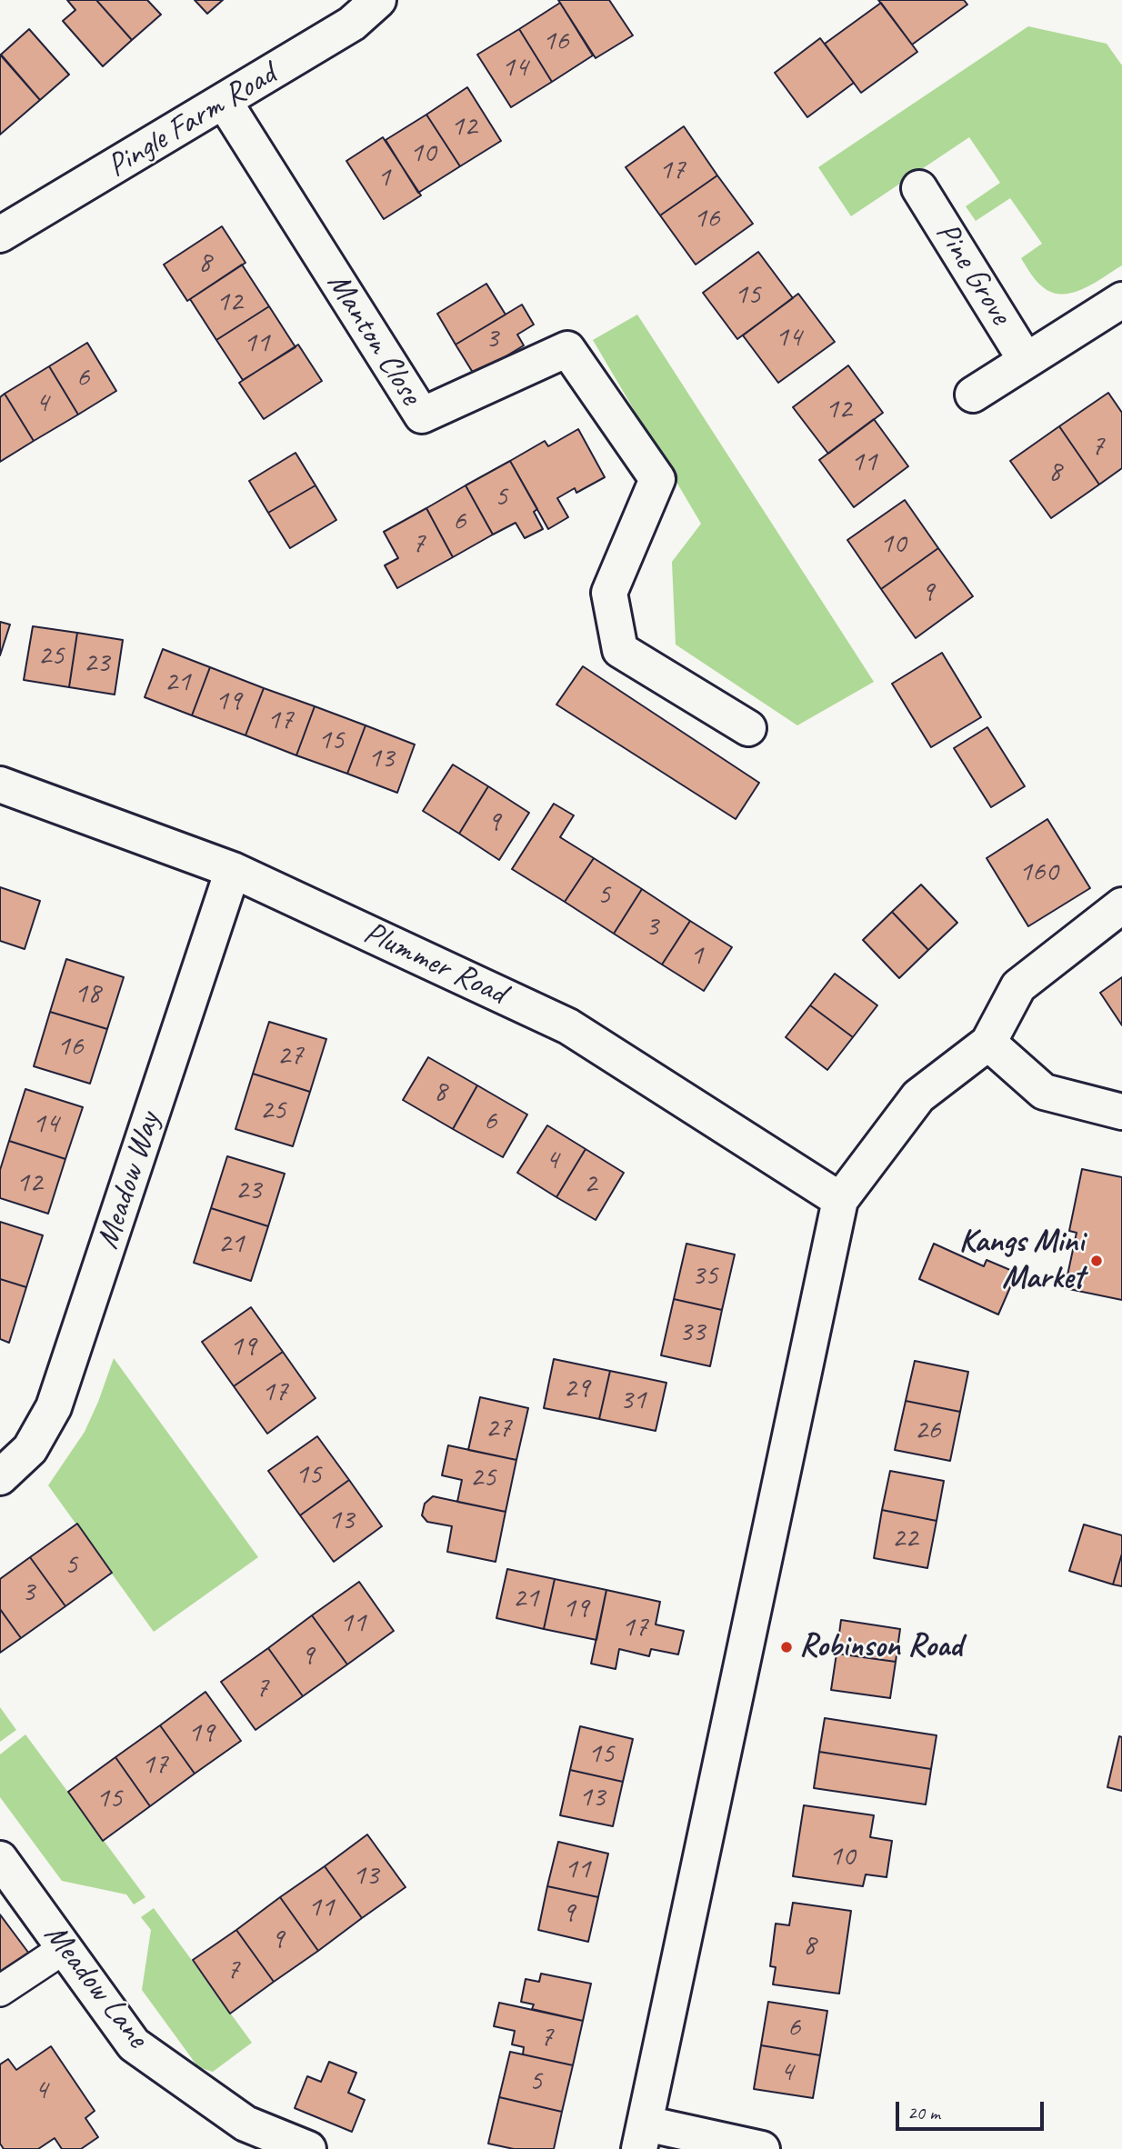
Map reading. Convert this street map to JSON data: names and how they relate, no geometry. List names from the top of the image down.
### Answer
{
  "streets": {
    "street": [
      "Pingle Farm Road",
      "Pine Grove",
      "Manton Close",
      "Plummer Road",
      "Meadow Way",
      "Meadow Lane"
    ]
  },
  "crossings": [
    ["Pingle Farm Road", "Manton Close"],
    ["Plummer Road", "Meadow Way"]
  ],
  "places": ["Kangs Mini Market", "Robinson Road"],
  "house_numbers": [
    "16",
    "14",
    "12",
    "10",
    "17",
    "1",
    "16",
    "8",
    "15",
    "12",
    "14",
    "3",
    "11",
    "6",
    "4",
    "12",
    "7",
    "11",
    "8",
    "5",
    "6",
    "7",
    "10",
    "9",
    "25",
    "23",
    "21",
    "19",
    "17",
    "15",
    "13",
    "9",
    "160",
    "5",
    "3",
    "1",
    "18",
    "16",
    "27",
    "8",
    "25",
    "6",
    "14",
    "4",
    "12",
    "2",
    "23",
    "21",
    "35",
    "33",
    "19",
    "29",
    "17",
    "31",
    "27",
    "26",
    "15",
    "25",
    "13",
    "22",
    "5",
    "3",
    "21",
    "19",
    "11",
    "17",
    "9",
    "7",
    "19",
    "15",
    "17",
    "13",
    "15",
    "10",
    "11",
    "13",
    "11",
    "9",
    "9",
    "8",
    "7",
    "6",
    "7",
    "4",
    "5",
    "4"
  ],
  "scale_bar": "20 m"
}
